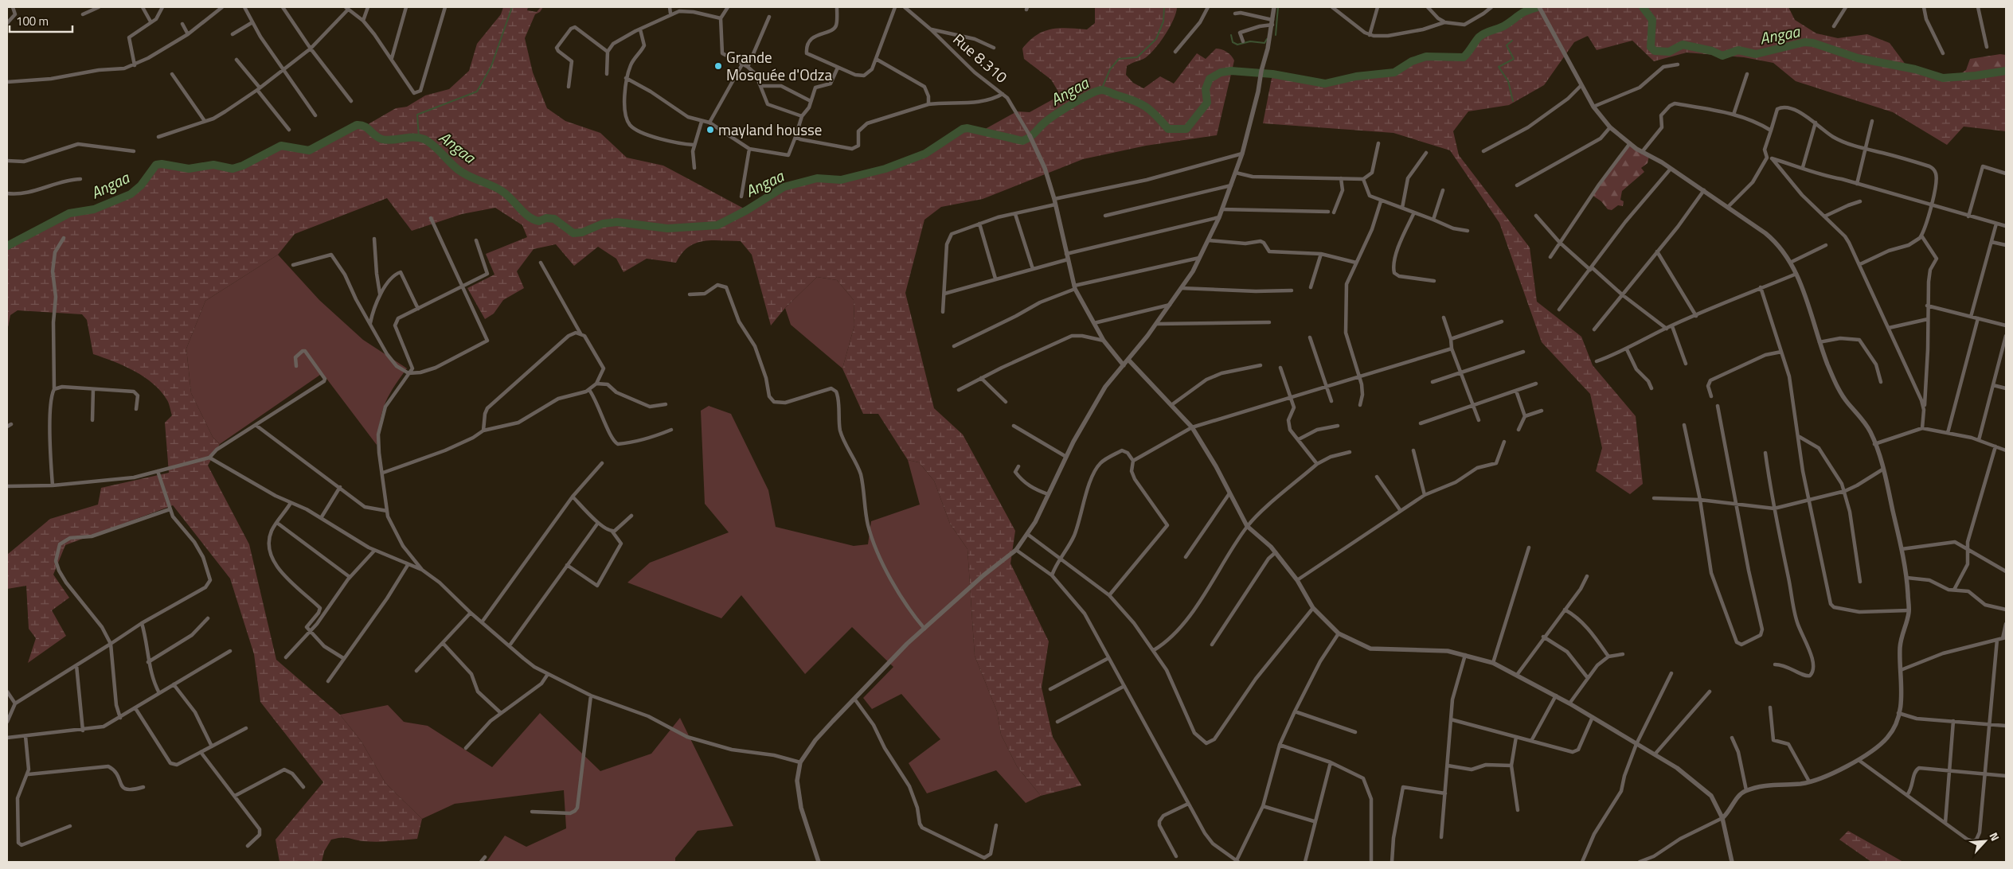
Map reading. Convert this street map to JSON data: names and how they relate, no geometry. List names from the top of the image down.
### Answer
{
  "streets": {
    "street": ["Rue 8.310"]
  },
  "water": ["Angaa"],
  "places": ["Grande Mosquée d'Odza", "mayland housse"],
  "scale_bar": "100 m",
  "north": "top right"
}
